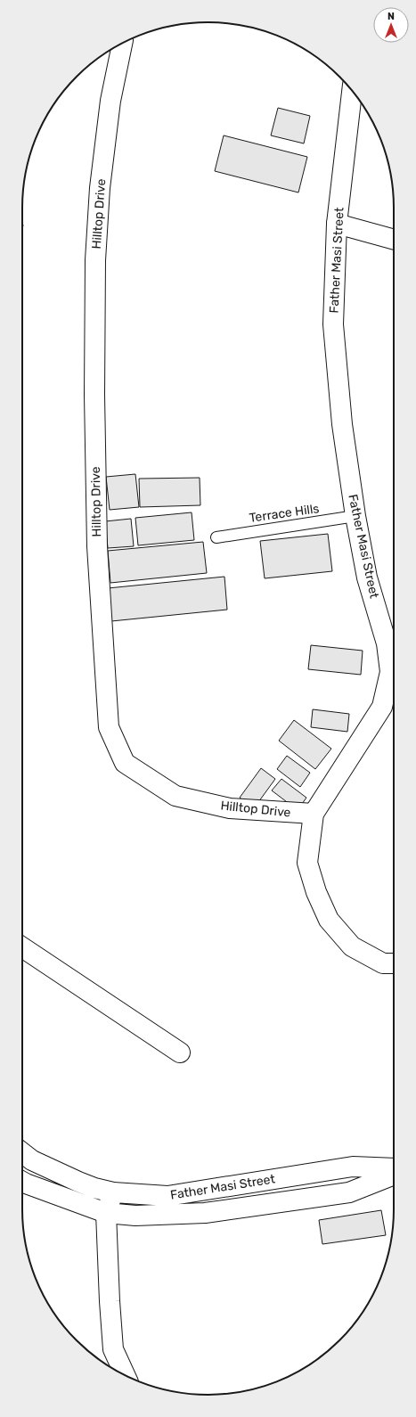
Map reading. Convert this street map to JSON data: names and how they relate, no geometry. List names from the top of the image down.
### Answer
{
  "streets": {
    "street": ["Hilltop Drive", "Father Masi Street"],
    "lane": ["Terrace Hills"]
  },
  "crossings": [
    ["Hilltop Drive", "Father Masi Street"],
    ["Father Masi Street", "Terrace Hills"]
  ],
  "north": "top"
}
